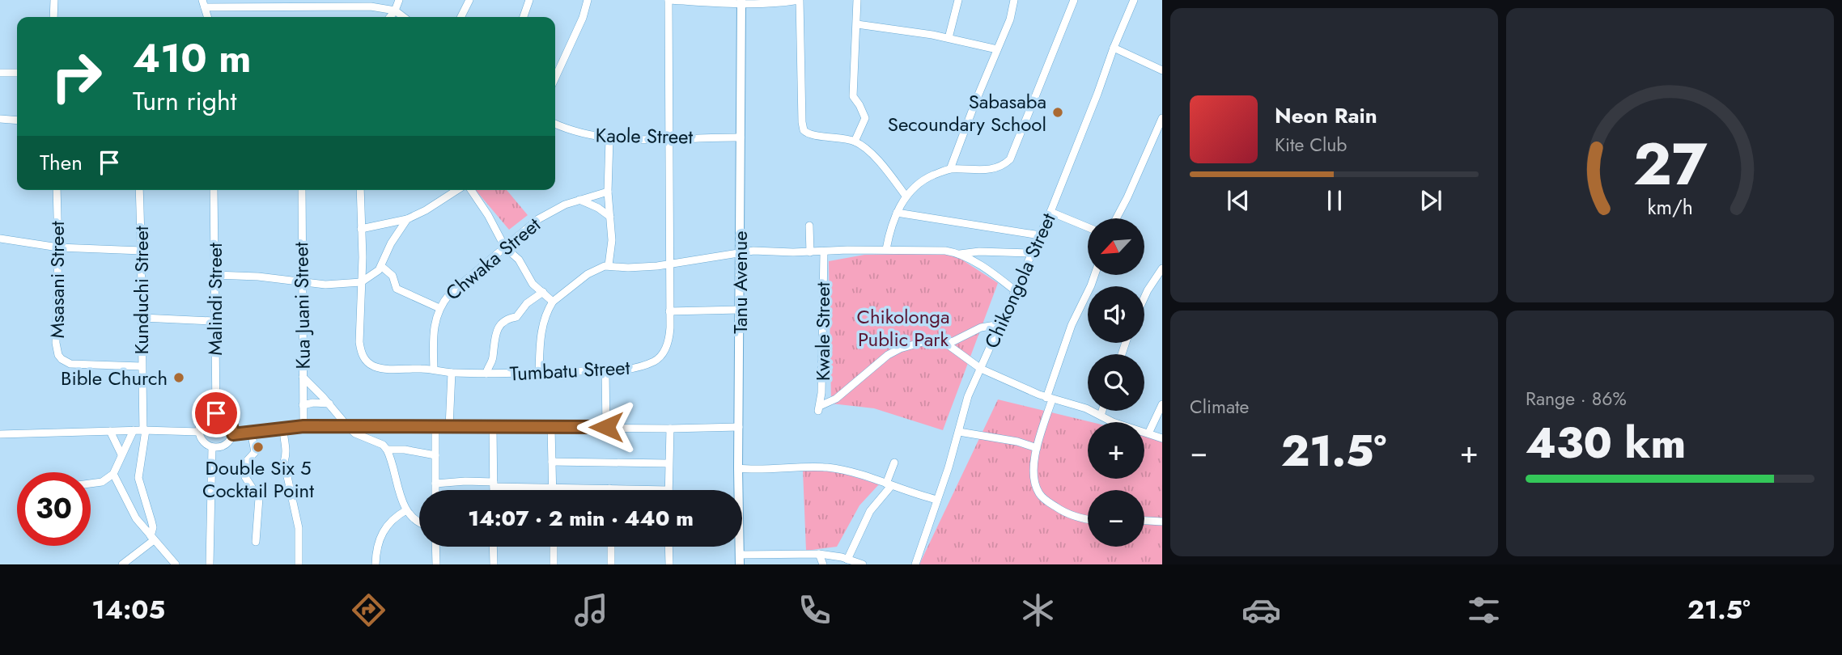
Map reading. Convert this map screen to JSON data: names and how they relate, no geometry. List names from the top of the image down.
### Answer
{
  "streets": {
    "street": [
      "Kaole Street",
      "Chwaka Street",
      "Msasani Street",
      "Chikongola Street",
      "Tanu Avenue",
      "Kunduchi Street",
      "Malindi Street",
      "Kua Juani Street",
      "Kwale Street",
      "Tumbatu Street"
    ]
  },
  "crossings": [
    ["Kaole Street", "Tanu Avenue"],
    ["Kaole Street", "Tumbatu Street"],
    ["Chwaka Street", "Tumbatu Street"],
    ["Msasani Street", "Kunduchi Street"]
  ],
  "parks": ["Chikolonga Public Park"],
  "places": ["Sabasaba Secoundary School", "Bible Church", "Double Six 5 Cocktail Point"],
  "north": "bottom left",
  "page": {
    "turn": ["410 m", "Turn right"],
    "song": ["Neon Rain", "Kite Club"],
    "then": "Then",
    "map_buttons": ["+", "−"],
    "tile": [
      "Climate",
      ["Range · 86%", "430 km"]
    ],
    "heat": ["−", "21.5°", "+"],
    "limit": "30",
    "trip": "14:07 · 2 min · 440 m",
    "tabs": ["14:05", "21.5°"],
    "gauge": ["27", "km/h"]
  }
}
